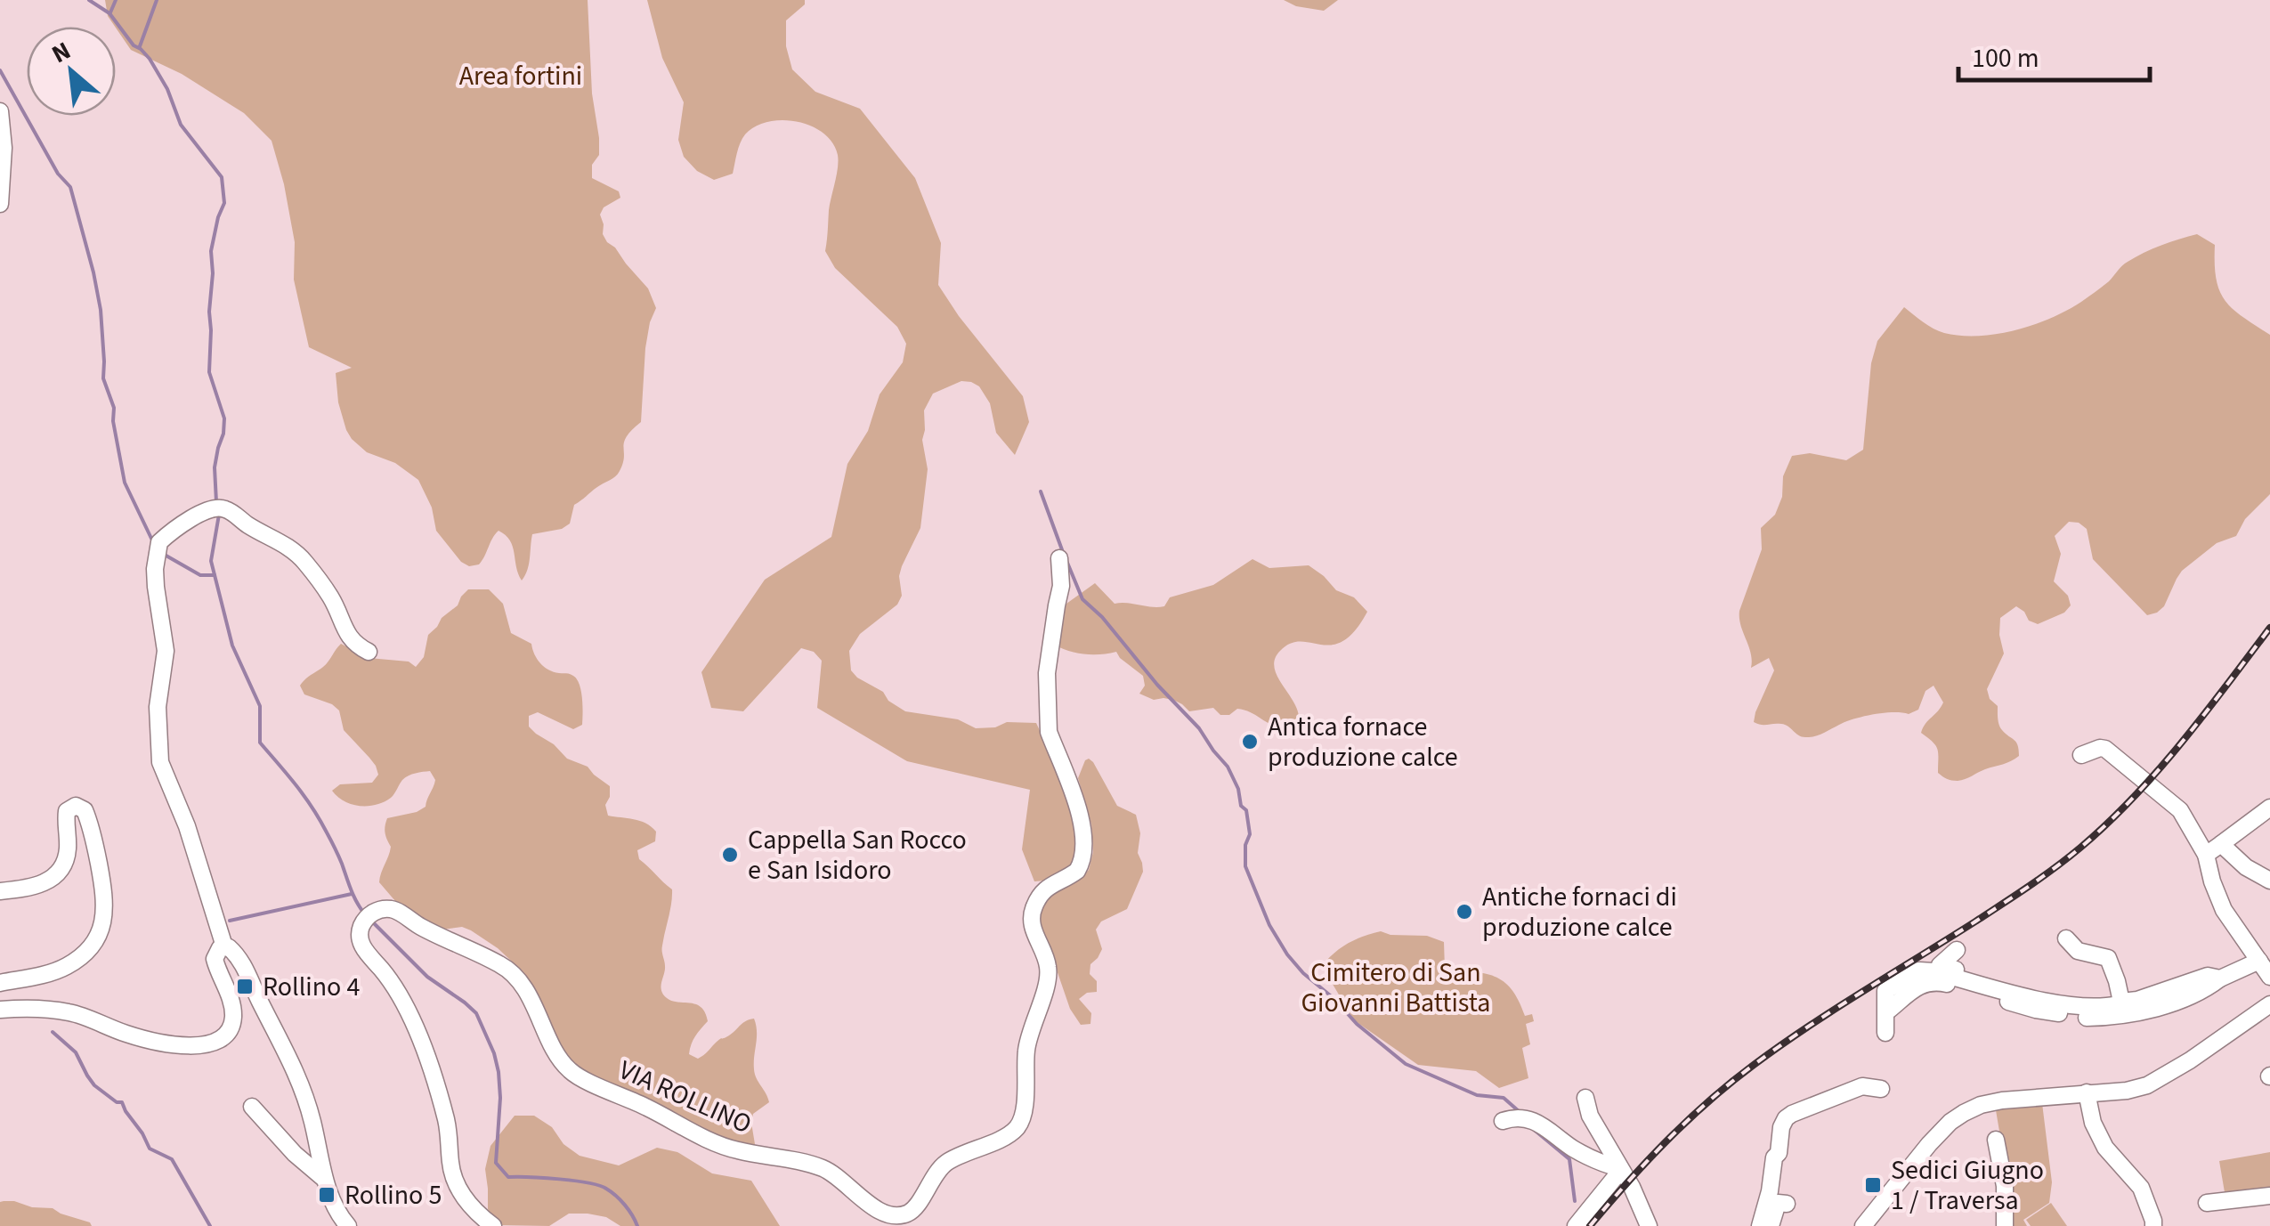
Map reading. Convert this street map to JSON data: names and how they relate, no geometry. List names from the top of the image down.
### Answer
{
  "streets": {
    "street": ["VIA ROLLINO"]
  },
  "parks": ["Area fortini", "Cimitero di San Giovanni Battista"],
  "places": {
    "other": ["Antica fornace produzione calce", "Cappella San Rocco e San Isidoro", "Antiche fornaci di produzione calce"],
    "transit": ["Rollino 4", "Sedici Giugno 1 / Traversa", "Rollino 5"]
  },
  "scale_bar": "100 m",
  "north": "top left"
}
